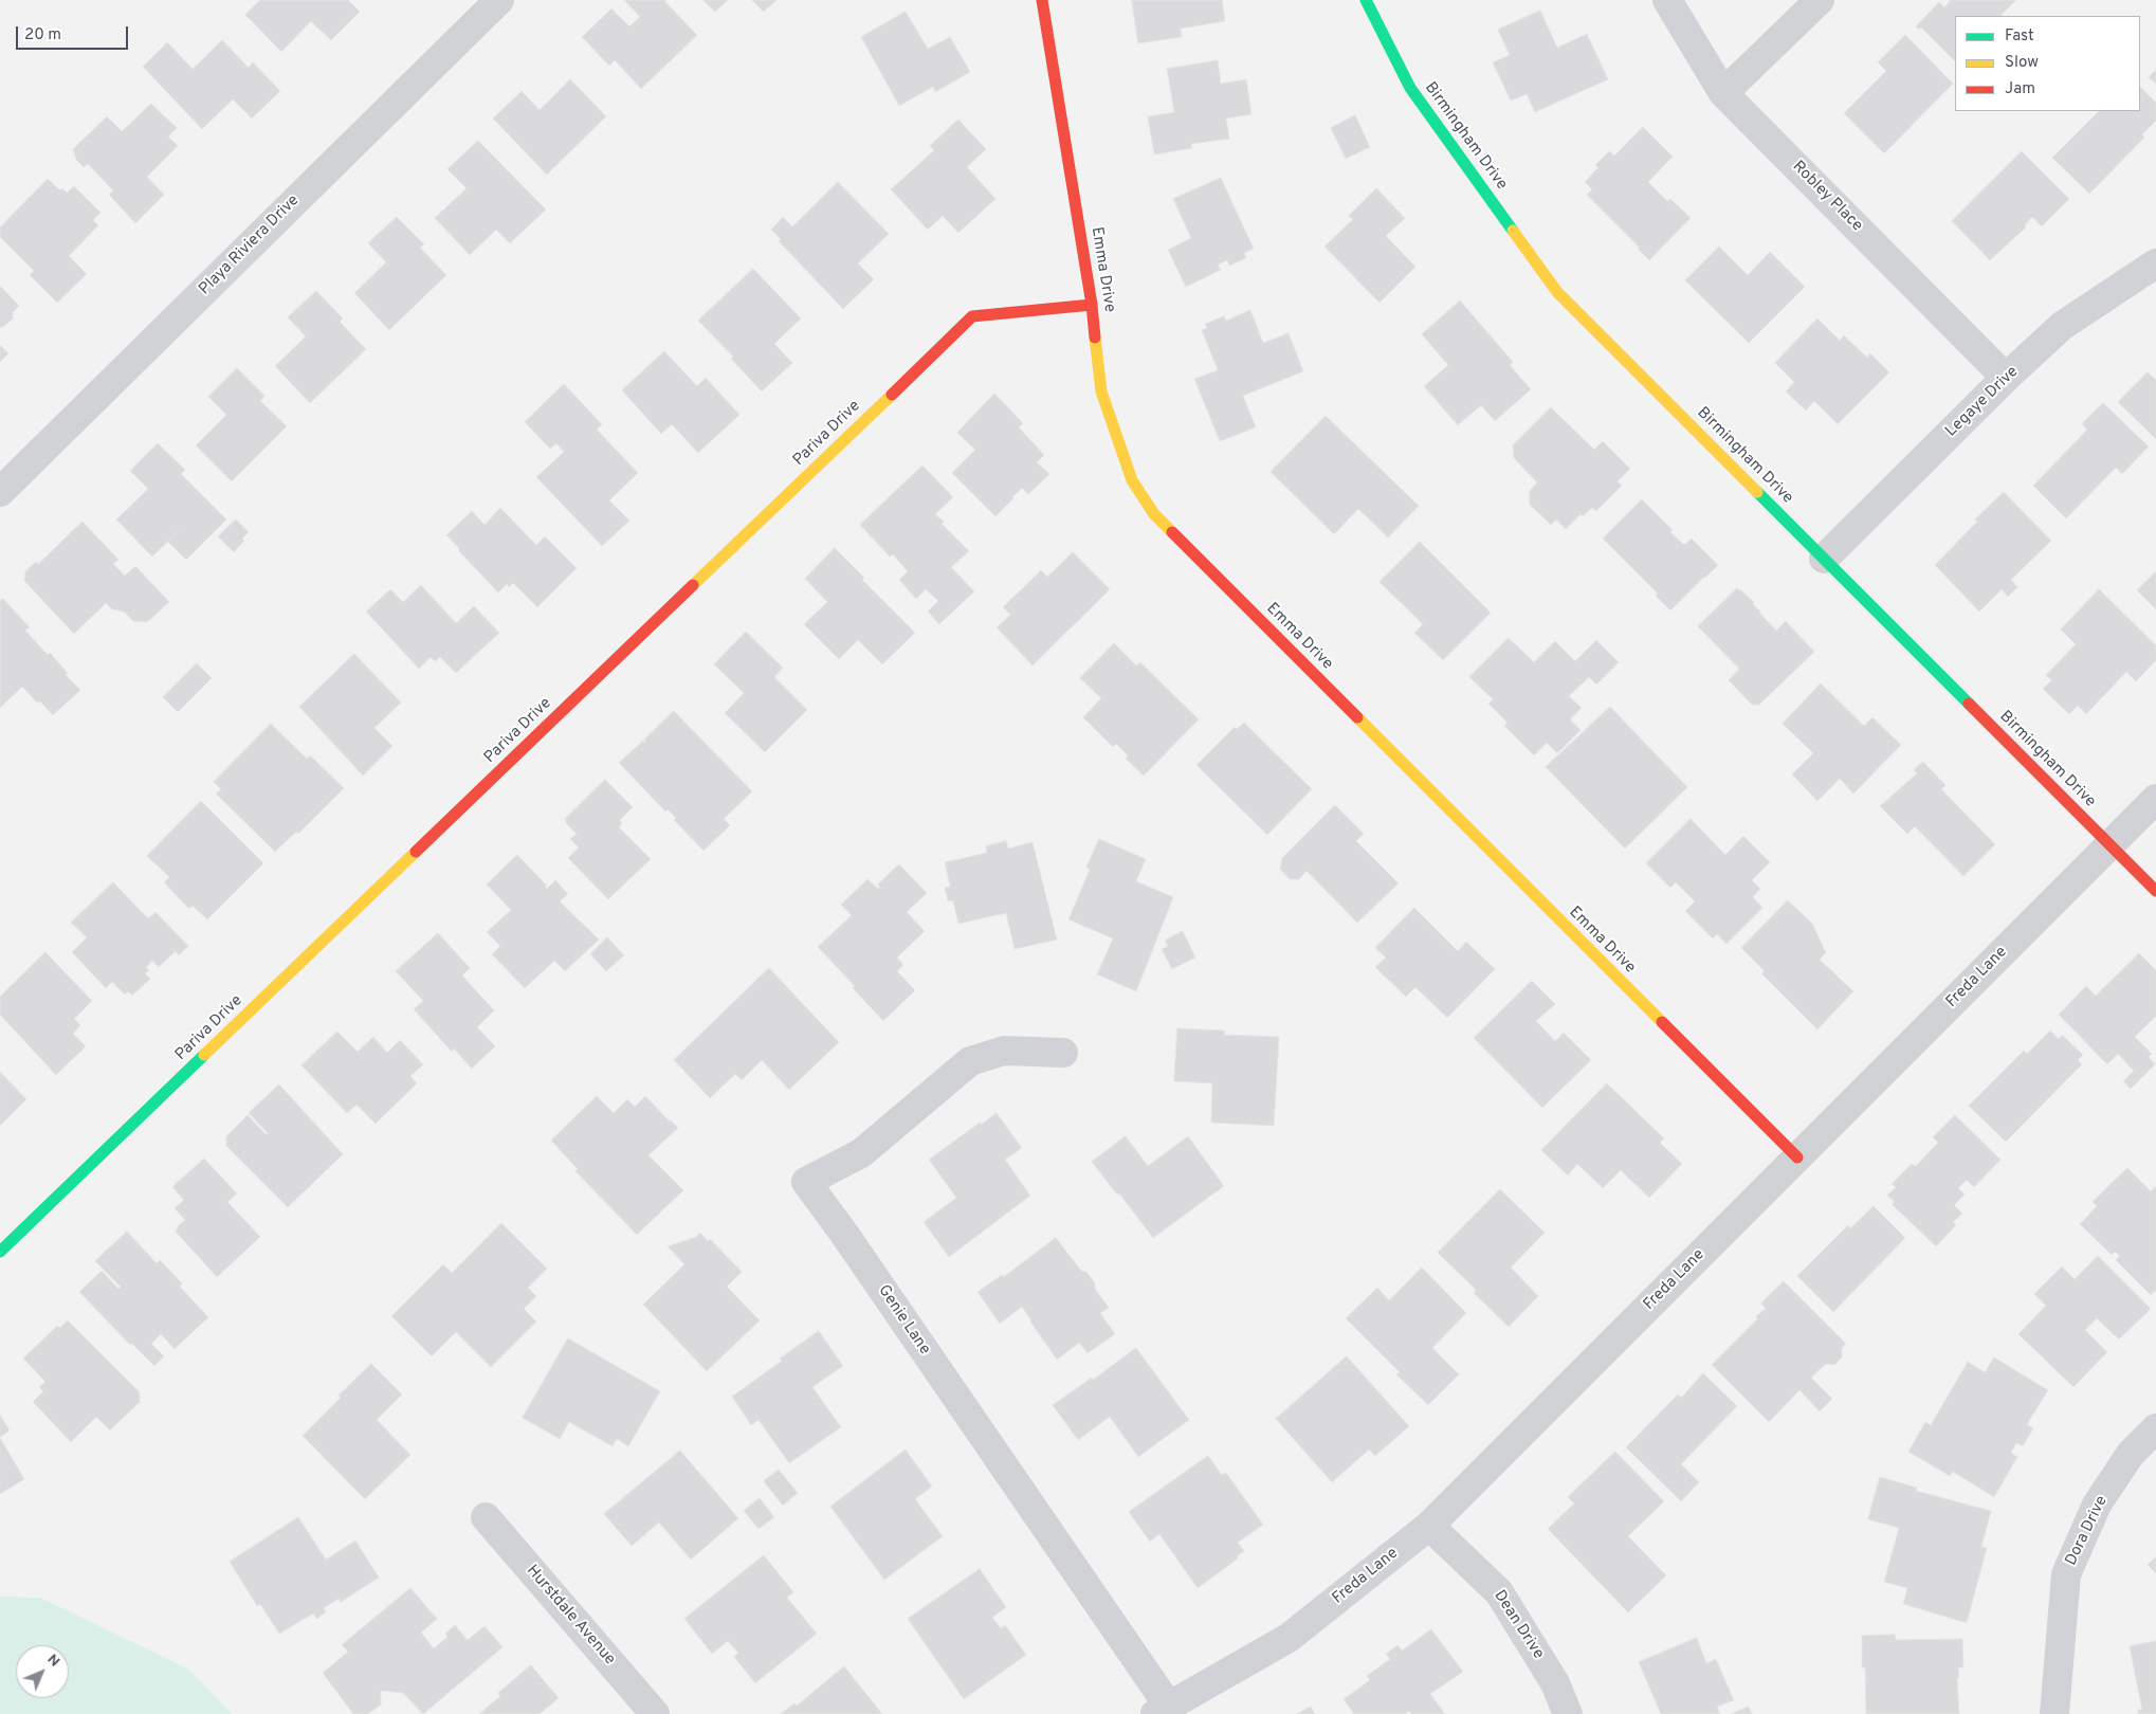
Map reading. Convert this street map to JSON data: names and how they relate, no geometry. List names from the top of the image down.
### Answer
{
  "streets": {
    "street": [
      "Birmingham Drive",
      "Robley Place",
      "Playa Riviera Drive",
      "Emma Drive",
      "Legaye Drive",
      "Pariva Drive",
      "Freda Lane",
      "Genie Lane",
      "Dora Drive",
      "Hurstdale Avenue",
      "Dean Drive"
    ]
  },
  "crossings": [
    ["Birmingham Drive", "Legaye Drive"],
    ["Birmingham Drive", "Freda Lane"],
    ["Robley Place", "Legaye Drive"],
    ["Emma Drive", "Pariva Drive"],
    ["Emma Drive", "Freda Lane"],
    ["Freda Lane", "Genie Lane"],
    ["Freda Lane", "Dean Drive"]
  ],
  "legend": ["Fast", "Slow", "Jam"],
  "scale_bar": "20 m",
  "north": "top right"
}
